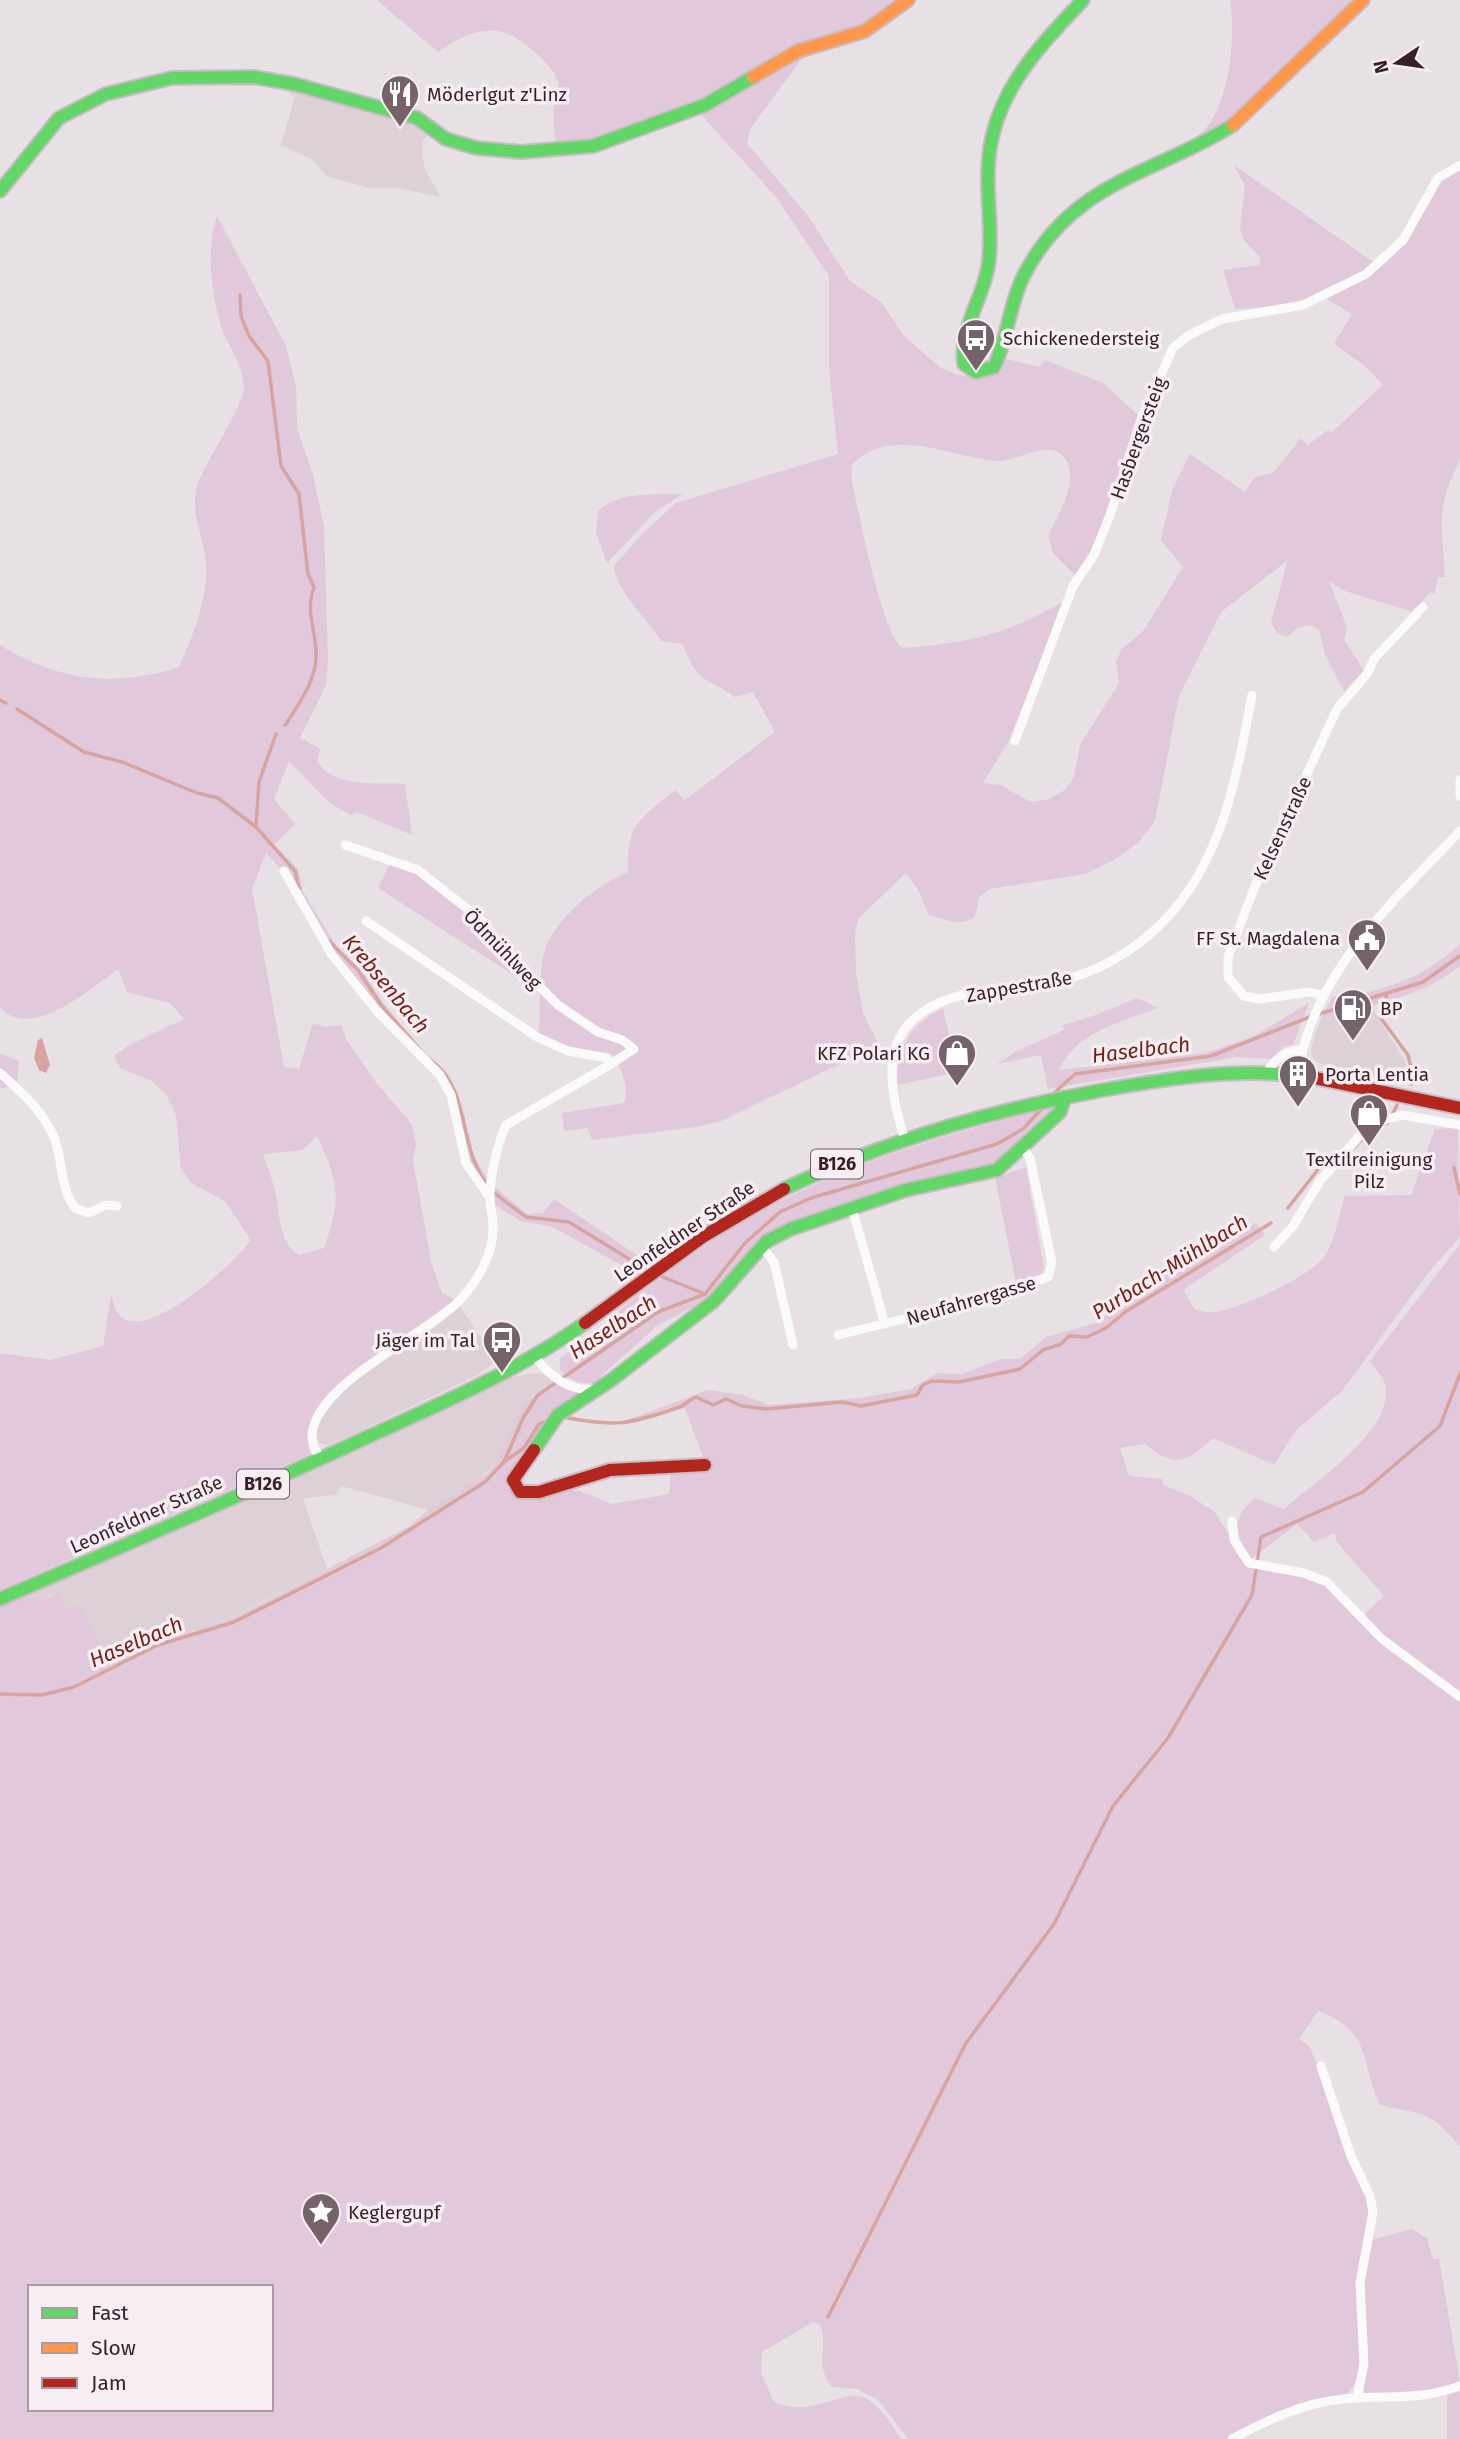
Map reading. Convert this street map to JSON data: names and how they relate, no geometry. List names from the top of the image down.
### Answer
{
  "streets": {
    "street": [
      "Hasbergersteig",
      "Kelsenstraße",
      "Ödmühlweg",
      "Zappestraße",
      "B126",
      "Leonfeldner Straße",
      "Neufahrergasse"
    ]
  },
  "crossings": [
    ["Ödmühlweg", "Leonfeldner Straße"],
    ["Zappestraße", "Leonfeldner Straße"]
  ],
  "water": ["Krebsenbach", "Haselbach", "Purbach-Mühlbach"],
  "places": {
    "restaurant": ["Möderlgut z'Linz"],
    "bus stop": ["Schickenedersteig", "Jäger im Tal"],
    "public building": ["FF St. Magdalena"],
    "fuel station": ["BP"],
    "shop": ["KFZ Polari KG", "Textilreinigung Pilz"],
    "building": ["Porta Lentia"],
    "place": ["Keglergupf"]
  },
  "legend": ["Fast", "Slow", "Jam"],
  "north": "left"
}
